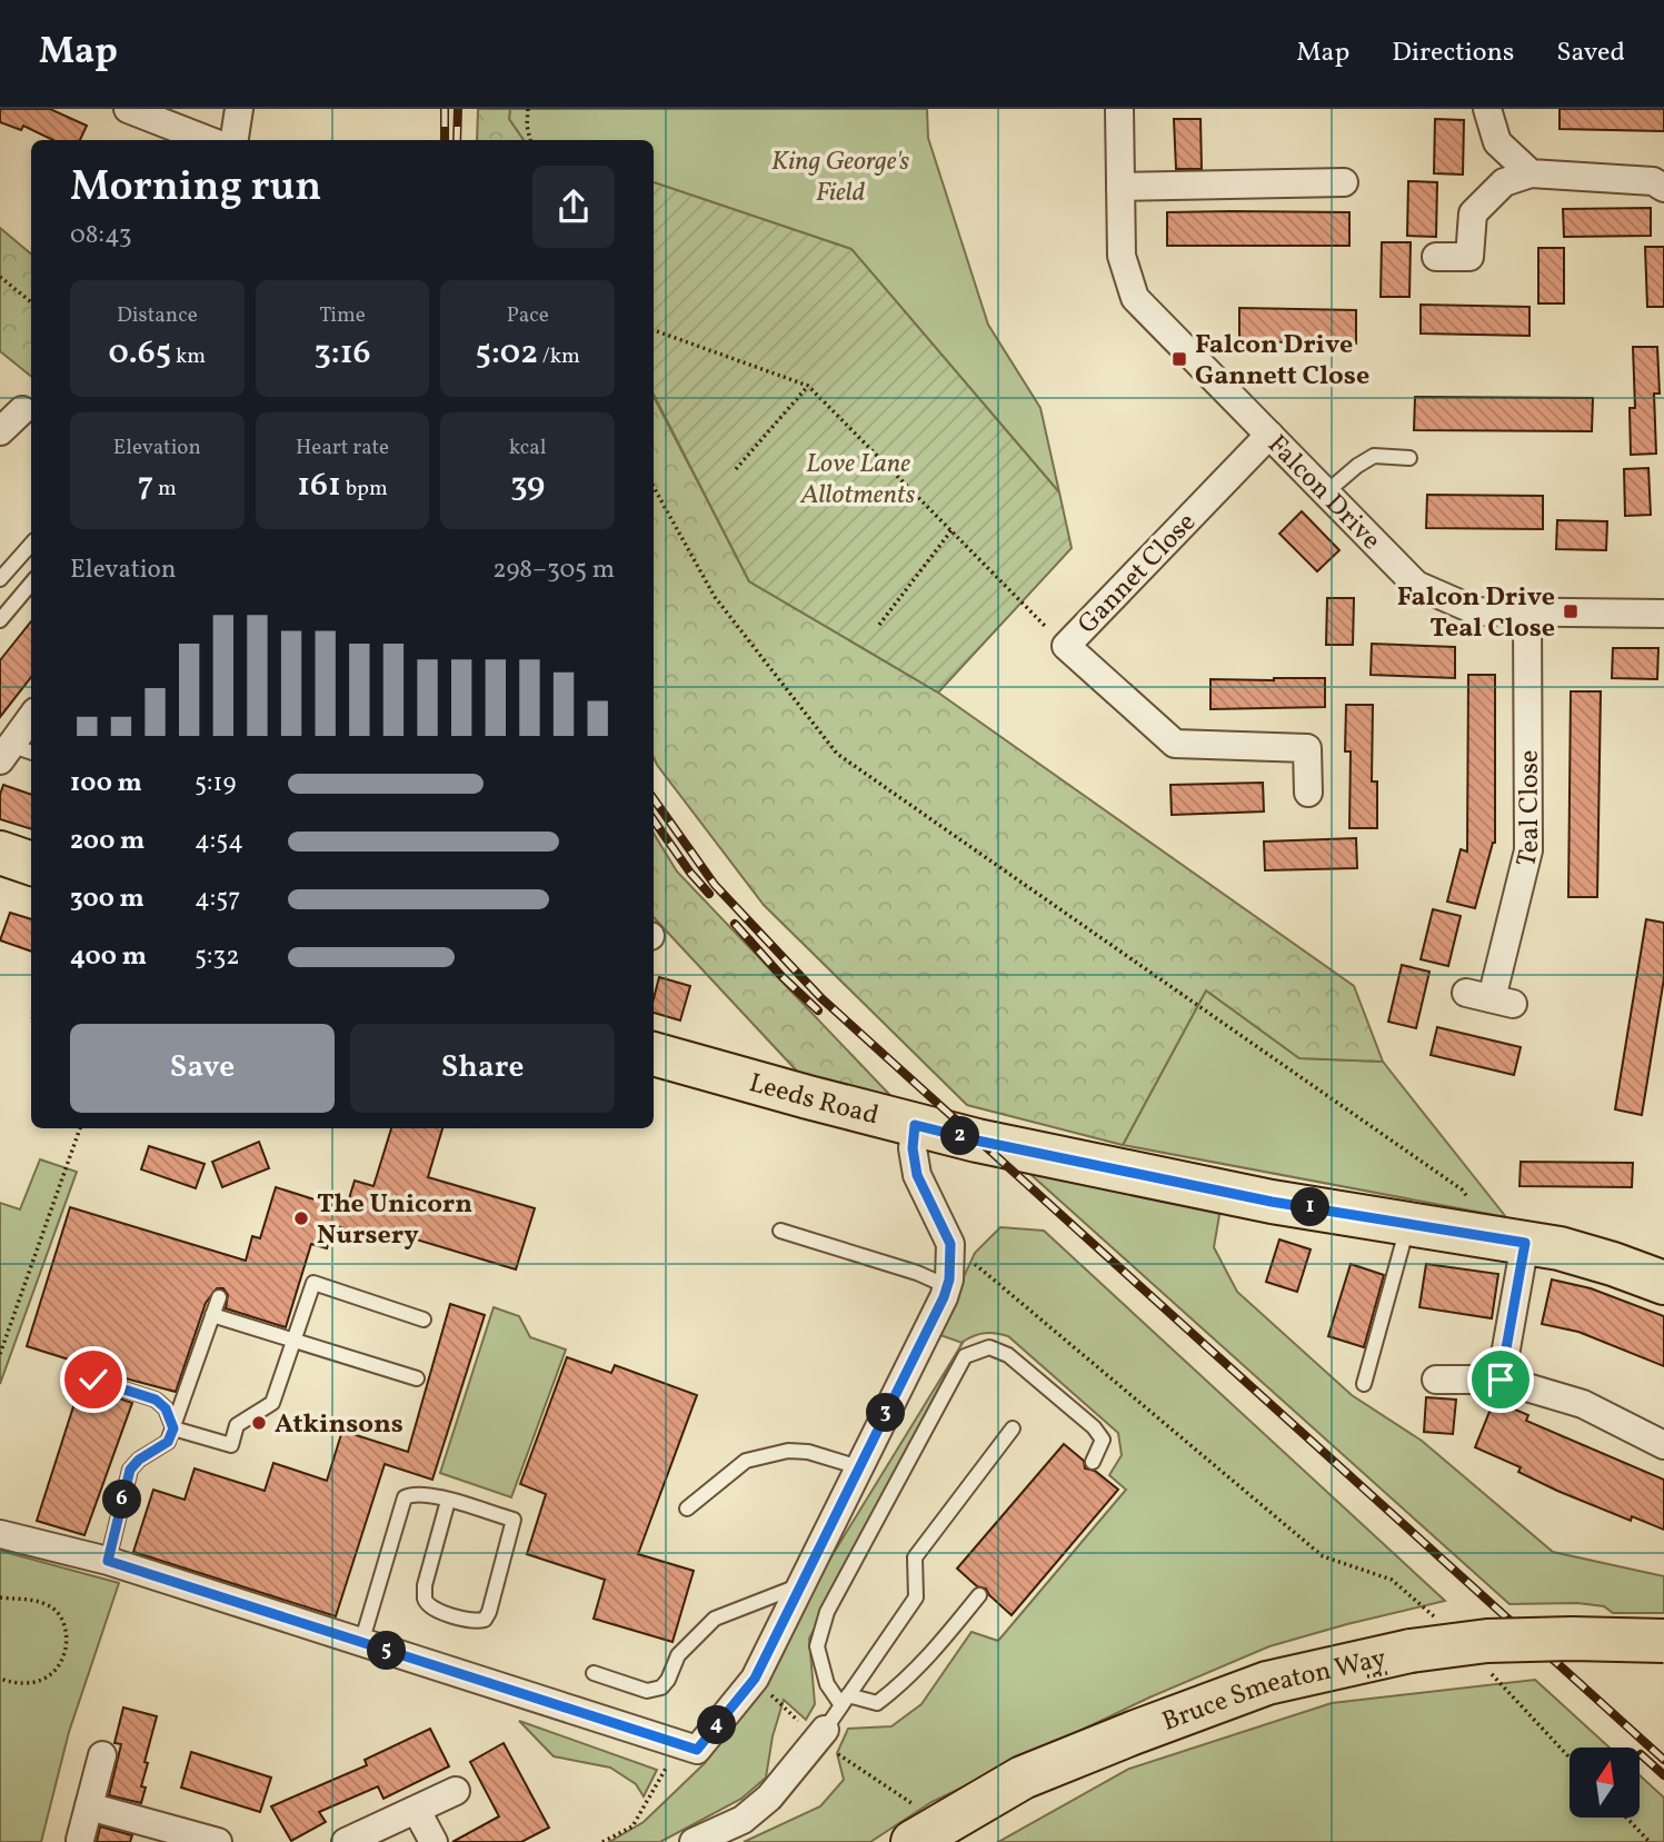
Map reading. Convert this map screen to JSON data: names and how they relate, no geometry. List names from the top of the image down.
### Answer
{
  "streets": {
    "main road": ["Leeds Road", "Bruce Smeaton Way"],
    "street": ["Falcon Drive", "Gannet Close", "Teal Close"]
  },
  "crossings": [
    ["Falcon Drive", "Gannet Close"],
    ["Falcon Drive", "Teal Close"]
  ],
  "parks": ["King George's Field", "Love Lane Allotments"],
  "places": {
    "transit": ["Falcon Drive Gannett Close", "Falcon Drive Teal Close"],
    "other": ["The Unicorn Nursery", "Atkinsons"]
  },
  "north": "top",
  "page": {
    "header": "Map",
    "nav": ["Map", "Directions", "Saved"],
    "heading": ["Morning run", "08:43"],
    "stats": [
      ["Distance", "0.65 km"],
      ["Time", "3:16"],
      ["Pace", "5:02 /km"],
      ["Elevation", "7 m"],
      ["Heart rate", "161 bpm"],
      ["kcal", "39"]
    ],
    "chart": ["Elevation", "298–305 m"],
    "list": [
      {
        "name": "100 m",
        "note": "5:19"
      },
      {
        "name": "200 m",
        "note": "4:54"
      },
      {
        "name": "300 m",
        "note": "4:57"
      },
      {
        "name": "400 m",
        "note": "5:32"
      }
    ],
    "buttons": ["Save", "Share"],
    "pins": [
      "2",
      "1",
      "3",
      "6",
      "5",
      "4"
    ]
  }
}
